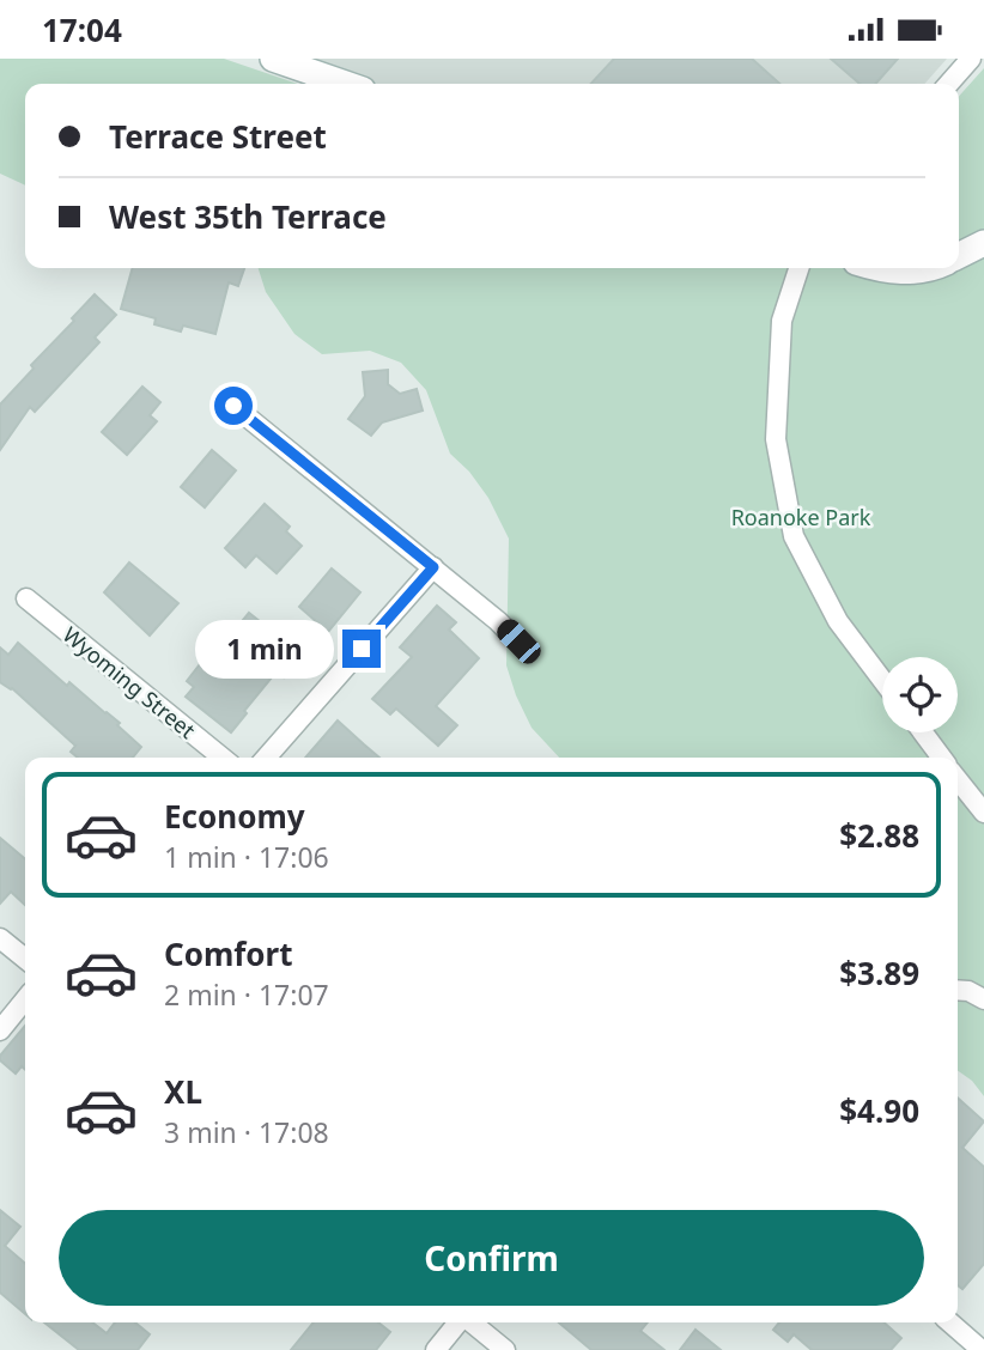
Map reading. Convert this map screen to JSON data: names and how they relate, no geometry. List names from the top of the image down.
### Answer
{
  "streets": {
    "street": ["Wyoming Street"]
  },
  "parks": ["Roanoke Park"],
  "page": {
    "status": "17:04",
    "banner": ["Terrace Street", "West 35th Terrace"],
    "bubble": "1 min",
    "list": [
      {
        "name": "Economy",
        "note": "1 min · 17:06",
        "value": "$2.88"
      },
      {
        "name": "Comfort",
        "note": "2 min · 17:07",
        "value": "$3.89"
      },
      {
        "name": "XL",
        "note": "3 min · 17:08",
        "value": "$4.90"
      }
    ],
    "buttons": "Confirm"
  }
}
